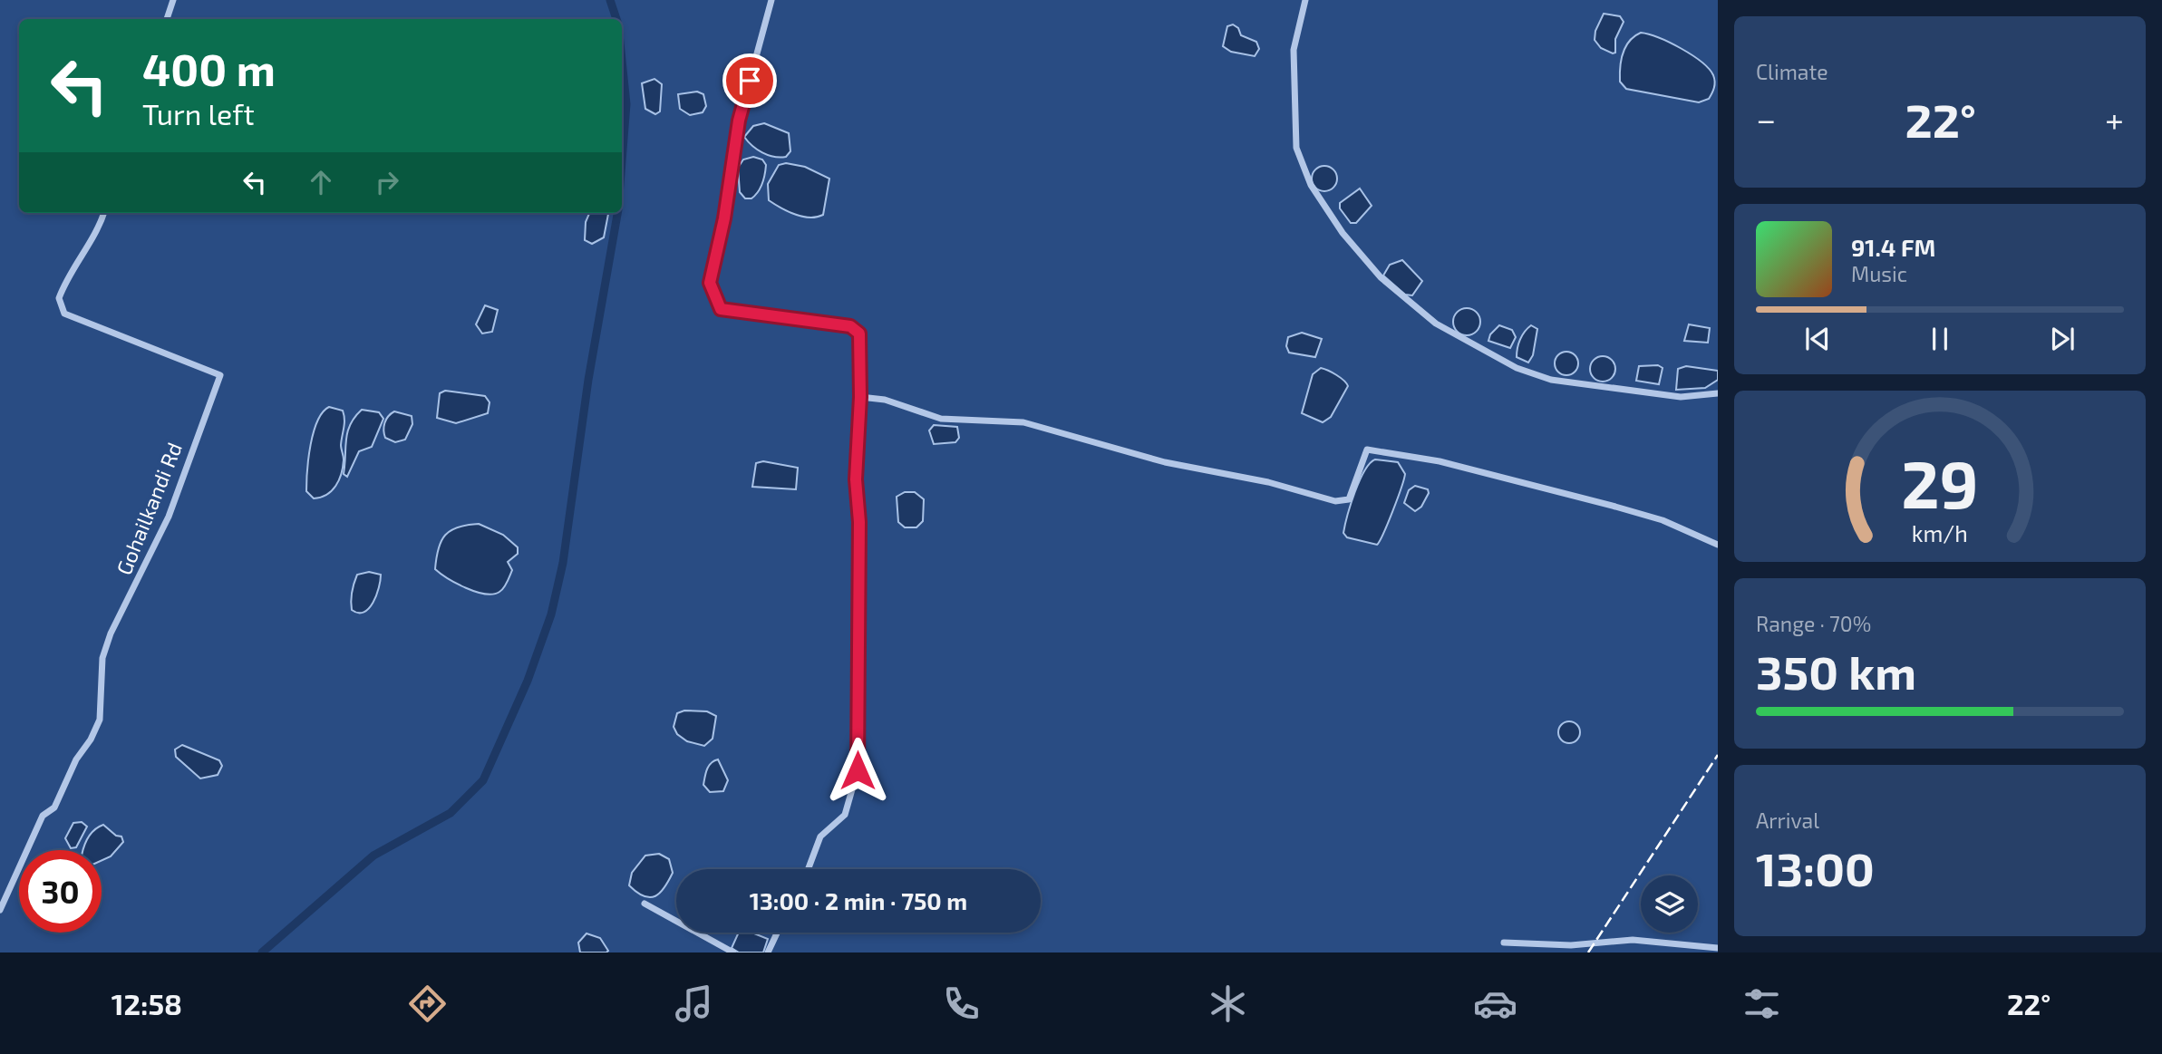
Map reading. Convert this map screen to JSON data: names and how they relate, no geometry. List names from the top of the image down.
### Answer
{
  "streets": {
    "street": ["Gohailkandi Rd"]
  },
  "page": {
    "tile": [
      "Climate",
      ["Range · 70%", "350 km"],
      ["Arrival", "13:00"]
    ],
    "turn": ["400 m", "Turn left"],
    "heat": ["−", "22°", "+"],
    "song": ["91.4 FM", "Music"],
    "limit": "30",
    "trip": "13:00 · 2 min · 750 m",
    "tabs": ["12:58", "22°"],
    "gauge": ["29", "km/h"]
  }
}
